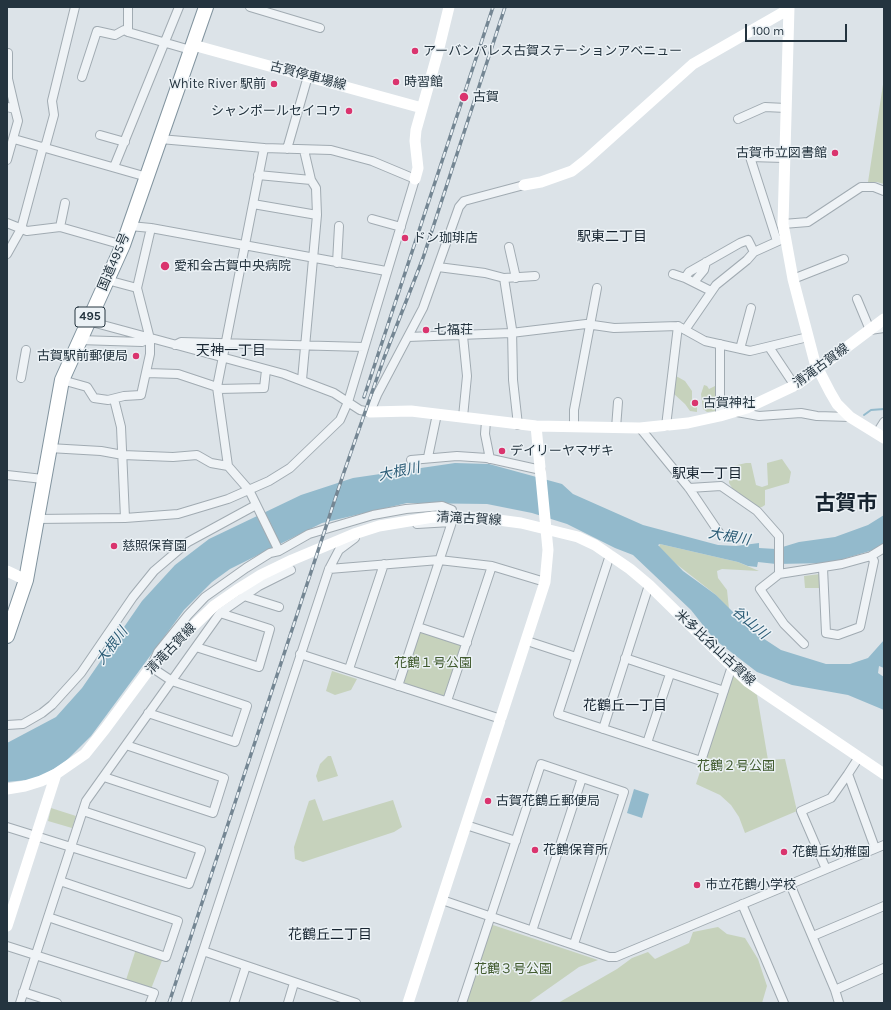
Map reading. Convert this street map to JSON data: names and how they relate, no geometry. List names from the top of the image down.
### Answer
{
  "streets": {
    "highway": ["国道495号", "495"],
    "street": ["古賀停車場線", "清滝古賀線", "米多比谷山古賀線"]
  },
  "crossings": [
    ["古賀停車場線", "国道495号"],
    ["清滝古賀線", "米多比谷山古賀線"]
  ],
  "districts": [
    "駅東二丁目",
    "天神一丁目",
    "駅東一丁目",
    "古賀市",
    "花鶴丘一丁目",
    "花鶴丘二丁目"
  ],
  "water": ["大根川", "谷山川"],
  "parks": ["花鶴１号公園", "花鶴２号公園", "花鶴３号公園"],
  "places": [
    "アーバンパレス古賀ステーションアベニュー",
    "時習館",
    "White River 駅前",
    "古賀",
    "シャンポールセイコウ",
    "古賀市立図書館",
    "ドン珈琲店",
    "愛和会古賀中央病院",
    "七福荘",
    "古賀駅前郵便局",
    "古賀神社",
    "デイリーヤマザキ",
    "慈照保育園",
    "古賀花鶴丘郵便局",
    "花鶴保育所",
    "花鶴丘幼稚園",
    "市立花鶴小学校"
  ],
  "scale_bar": "100 m"
}
